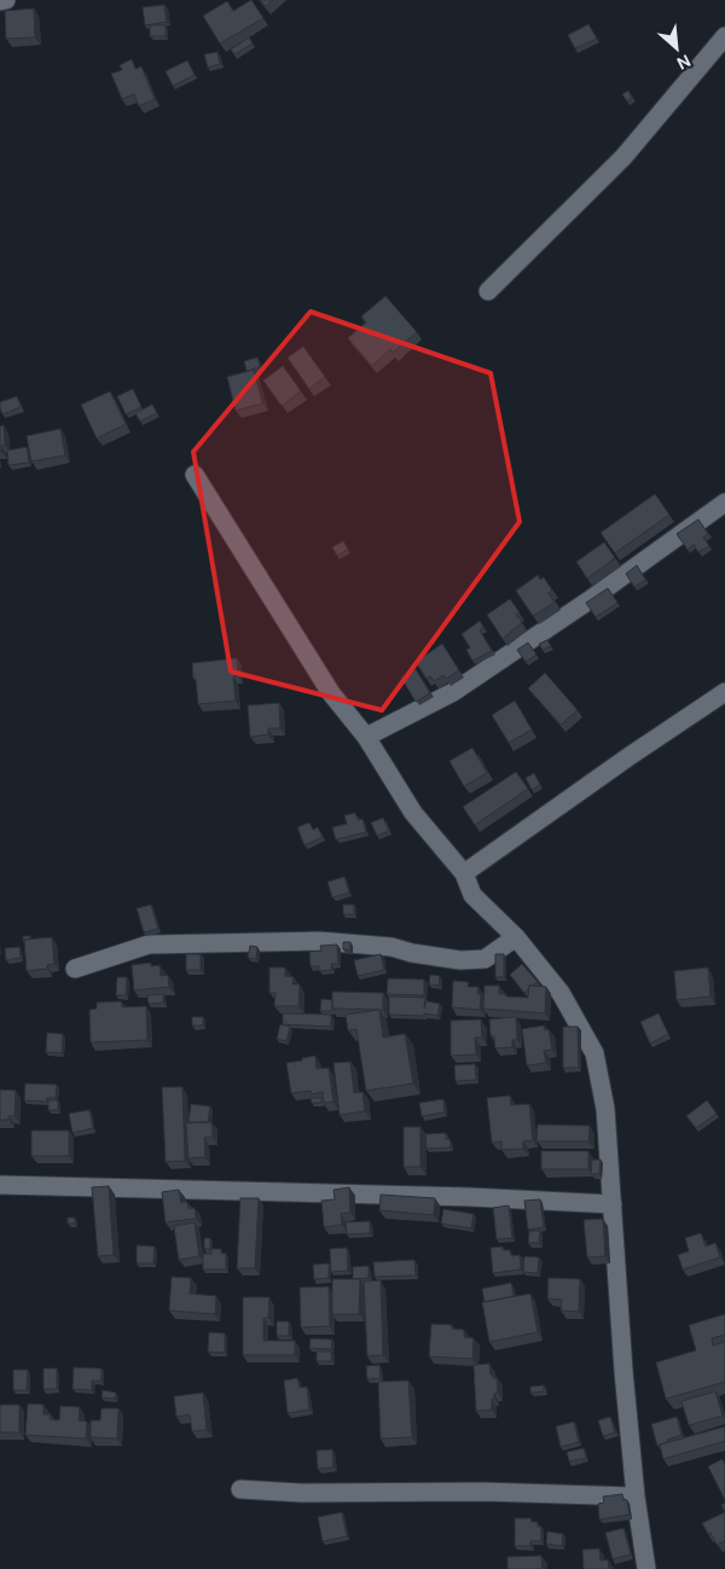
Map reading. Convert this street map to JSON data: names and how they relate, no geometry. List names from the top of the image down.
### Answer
{
  "north": "bottom right"
}
